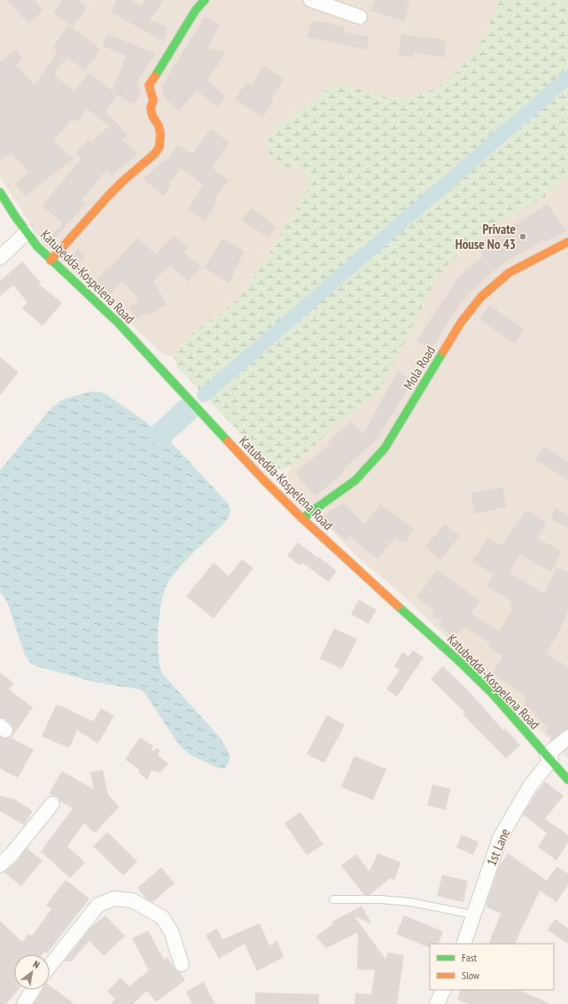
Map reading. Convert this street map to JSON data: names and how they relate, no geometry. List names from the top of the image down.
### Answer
{
  "streets": {
    "main road": ["Katubedda-Kospelena Road", "Mola Road"],
    "street": ["1st Lane"]
  },
  "crossings": [
    ["Katubedda-Kospelena Road", "Mola Road"],
    ["Katubedda-Kospelena Road", "1st Lane"]
  ],
  "places": ["Private House No 43"],
  "legend": ["Fast", "Slow"],
  "north": "top right"
}
